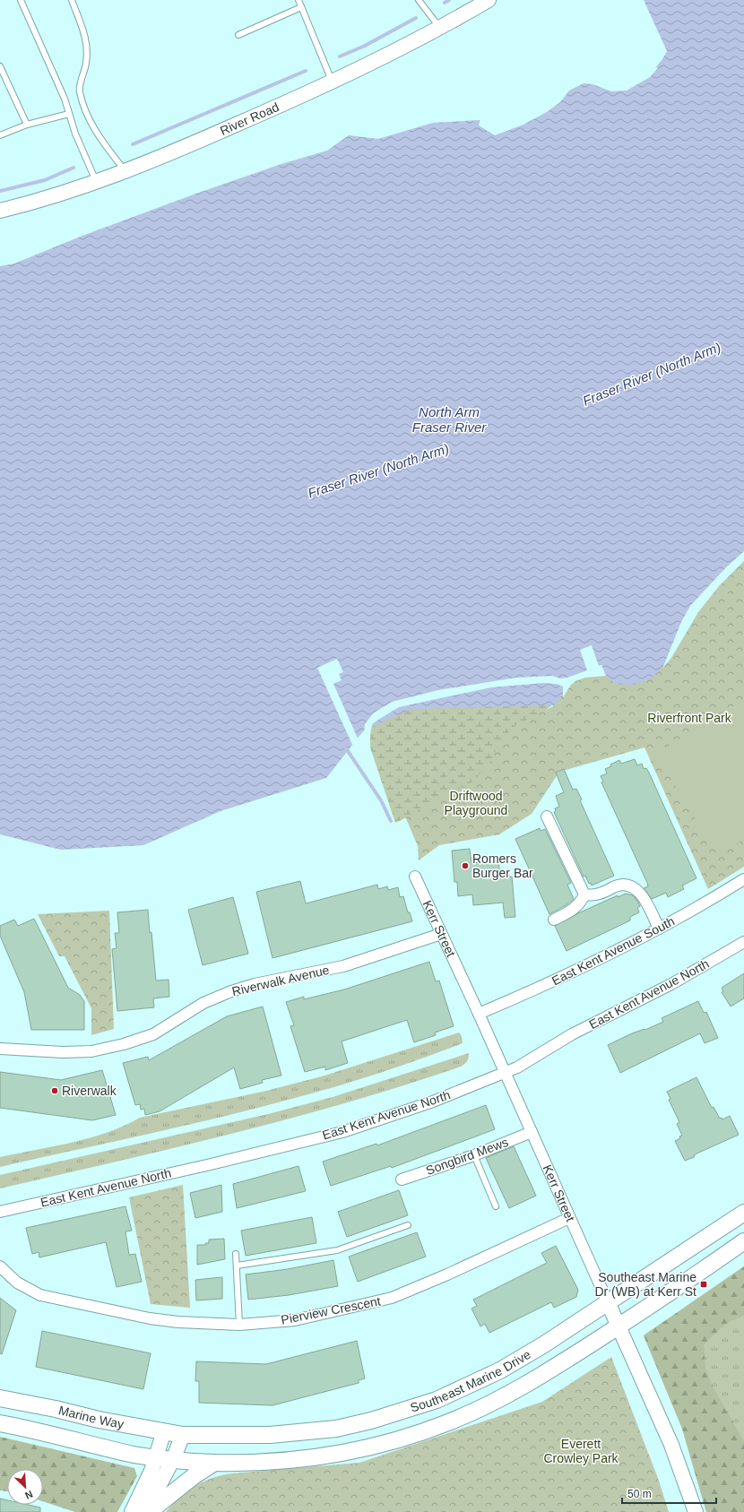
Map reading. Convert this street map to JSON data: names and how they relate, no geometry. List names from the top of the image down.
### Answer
{
  "streets": {
    "main road": ["Southeast Marine Drive", "Marine Way"],
    "street": [
      "River Road",
      "Kerr Street",
      "East Kent Avenue South",
      "Riverwalk Avenue",
      "East Kent Avenue North",
      "Songbird Mews",
      "Pierview Crescent"
    ]
  },
  "crossings": [
    ["Kerr Street", "East Kent Avenue South"],
    ["Kerr Street", "Riverwalk Avenue"],
    ["Kerr Street", "East Kent Avenue North"],
    ["Kerr Street", "Songbird Mews"],
    ["Kerr Street", "Pierview Crescent"],
    ["Kerr Street", "Southeast Marine Drive"],
    ["Southeast Marine Drive", "Marine Way"]
  ],
  "water": ["Fraser River (North Arm)", "North Arm Fraser River"],
  "parks": ["Riverfront Park", "Driftwood Playground", "Everett Crowley Park"],
  "places": {
    "other": ["Romers Burger Bar", "Riverwalk"],
    "transit": ["Southeast Marine Dr (WB) at Kerr St"]
  },
  "scale_bar": "50 m",
  "north": "bottom right"
}
